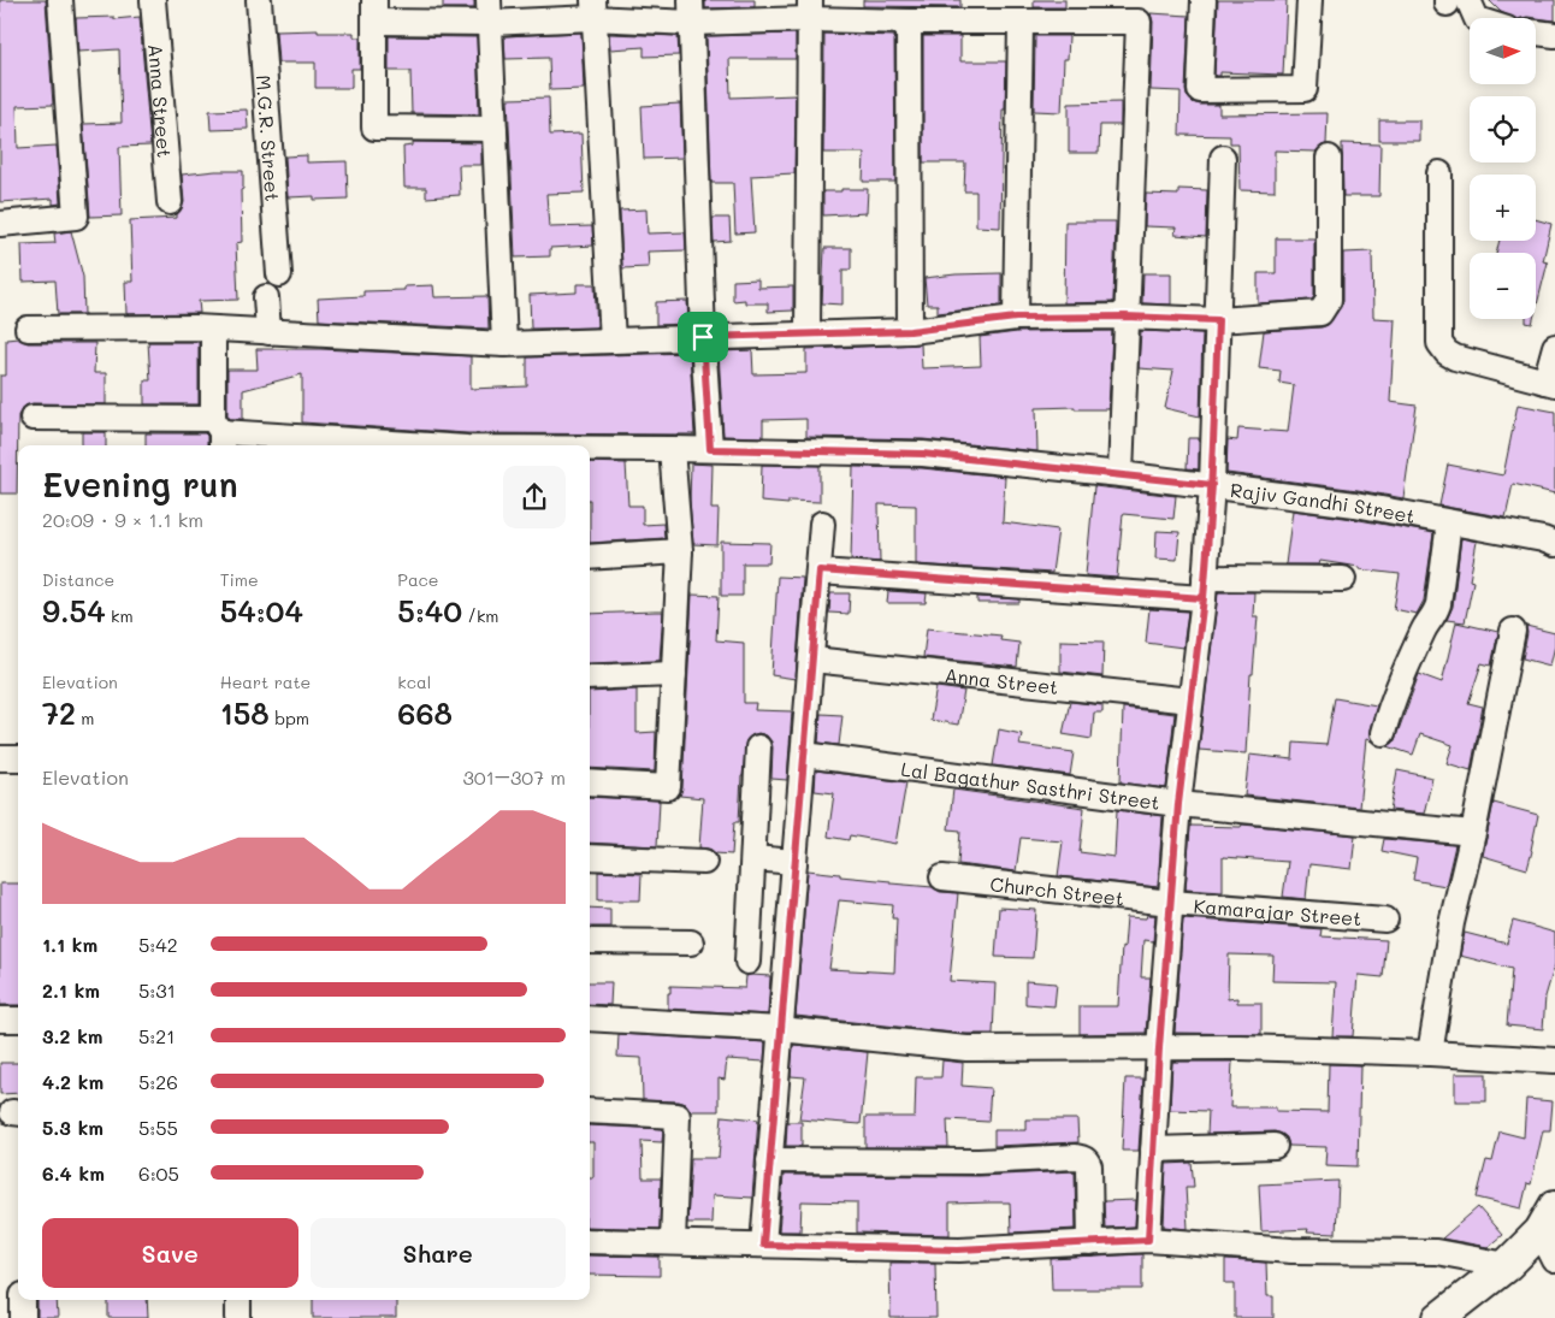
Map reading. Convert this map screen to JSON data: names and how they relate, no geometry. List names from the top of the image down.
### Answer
{
  "streets": {
    "street": [
      "Anna Street",
      "M.G.R. Street",
      "Rajiv Gandhi Street",
      "Lal Bagathur Sasthri Street",
      "Church Street",
      "Kamarajar Street"
    ]
  },
  "crossings": [
    ["Church Street", "Kamarajar Street"]
  ],
  "north": "right",
  "page": {
    "map_buttons": ["+", "−"],
    "heading": ["Evening run", "20:09 · 9 × 1.1 km"],
    "stats": [
      ["Distance", "9.54 km"],
      ["Time", "54:04"],
      ["Pace", "5:40 /km"],
      ["Elevation", "72 m"],
      ["Heart rate", "158 bpm"],
      ["kcal", "668"]
    ],
    "chart": ["Elevation", "301–307 m"],
    "list": [
      {
        "name": "1.1 km",
        "note": "5:42"
      },
      {
        "name": "2.1 km",
        "note": "5:31"
      },
      {
        "name": "3.2 km",
        "note": "5:21"
      },
      {
        "name": "4.2 km",
        "note": "5:26"
      },
      {
        "name": "5.3 km",
        "note": "5:55"
      },
      {
        "name": "6.4 km",
        "note": "6:05"
      }
    ],
    "buttons": ["Save", "Share"]
  }
}
